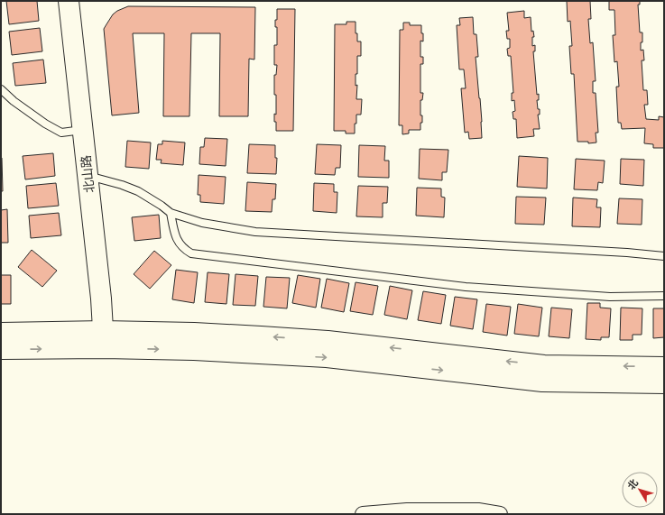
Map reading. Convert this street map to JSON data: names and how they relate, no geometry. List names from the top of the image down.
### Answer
{
  "streets": {
    "street": ["北山路"]
  },
  "north": "top left"
}
